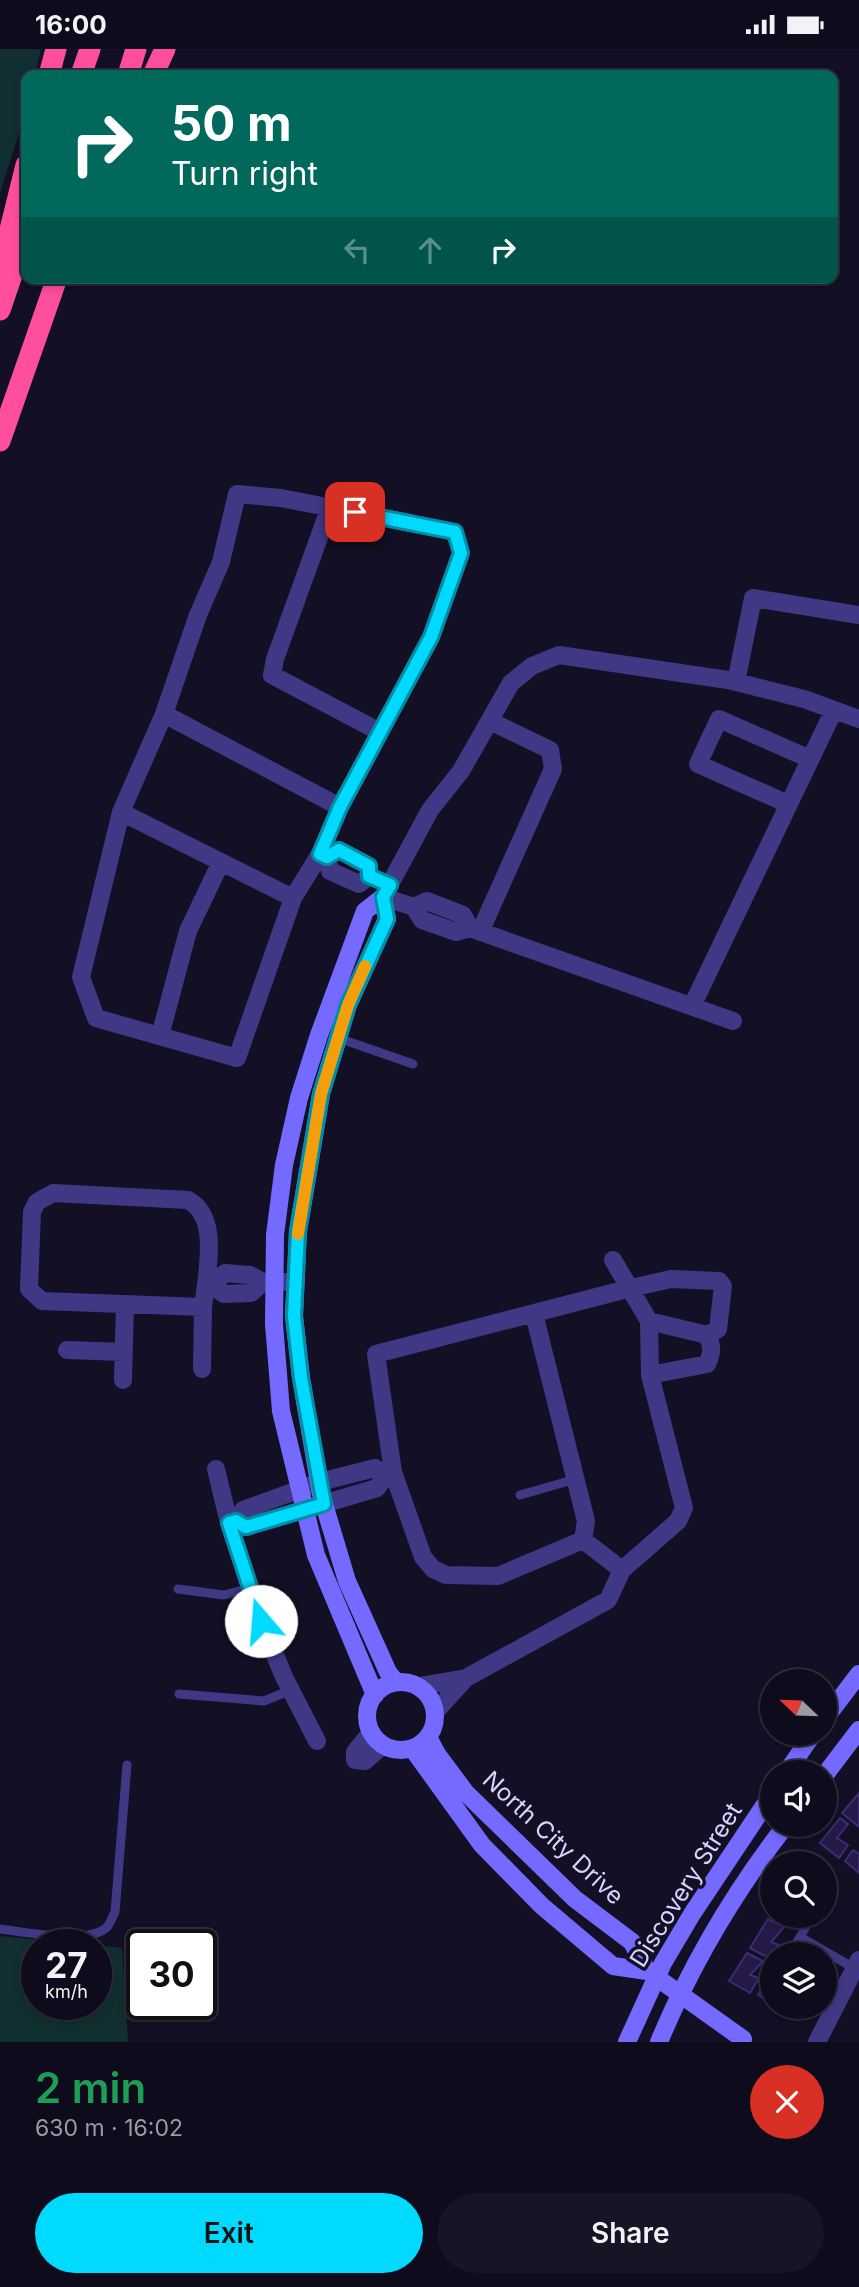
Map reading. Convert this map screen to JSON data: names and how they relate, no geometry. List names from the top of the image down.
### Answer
{
  "streets": {
    "street": ["North City Drive", "Discovery Street"]
  },
  "crossings": [
    ["North City Drive", "Discovery Street"]
  ],
  "north": "top left",
  "page": {
    "status": "16:00",
    "turn": ["50 m", "Turn right"],
    "speed": "27 km/h",
    "limit": "30",
    "heading": ["2 min", "630 m · 16:02"],
    "buttons": ["Exit", "Share"]
  }
}
